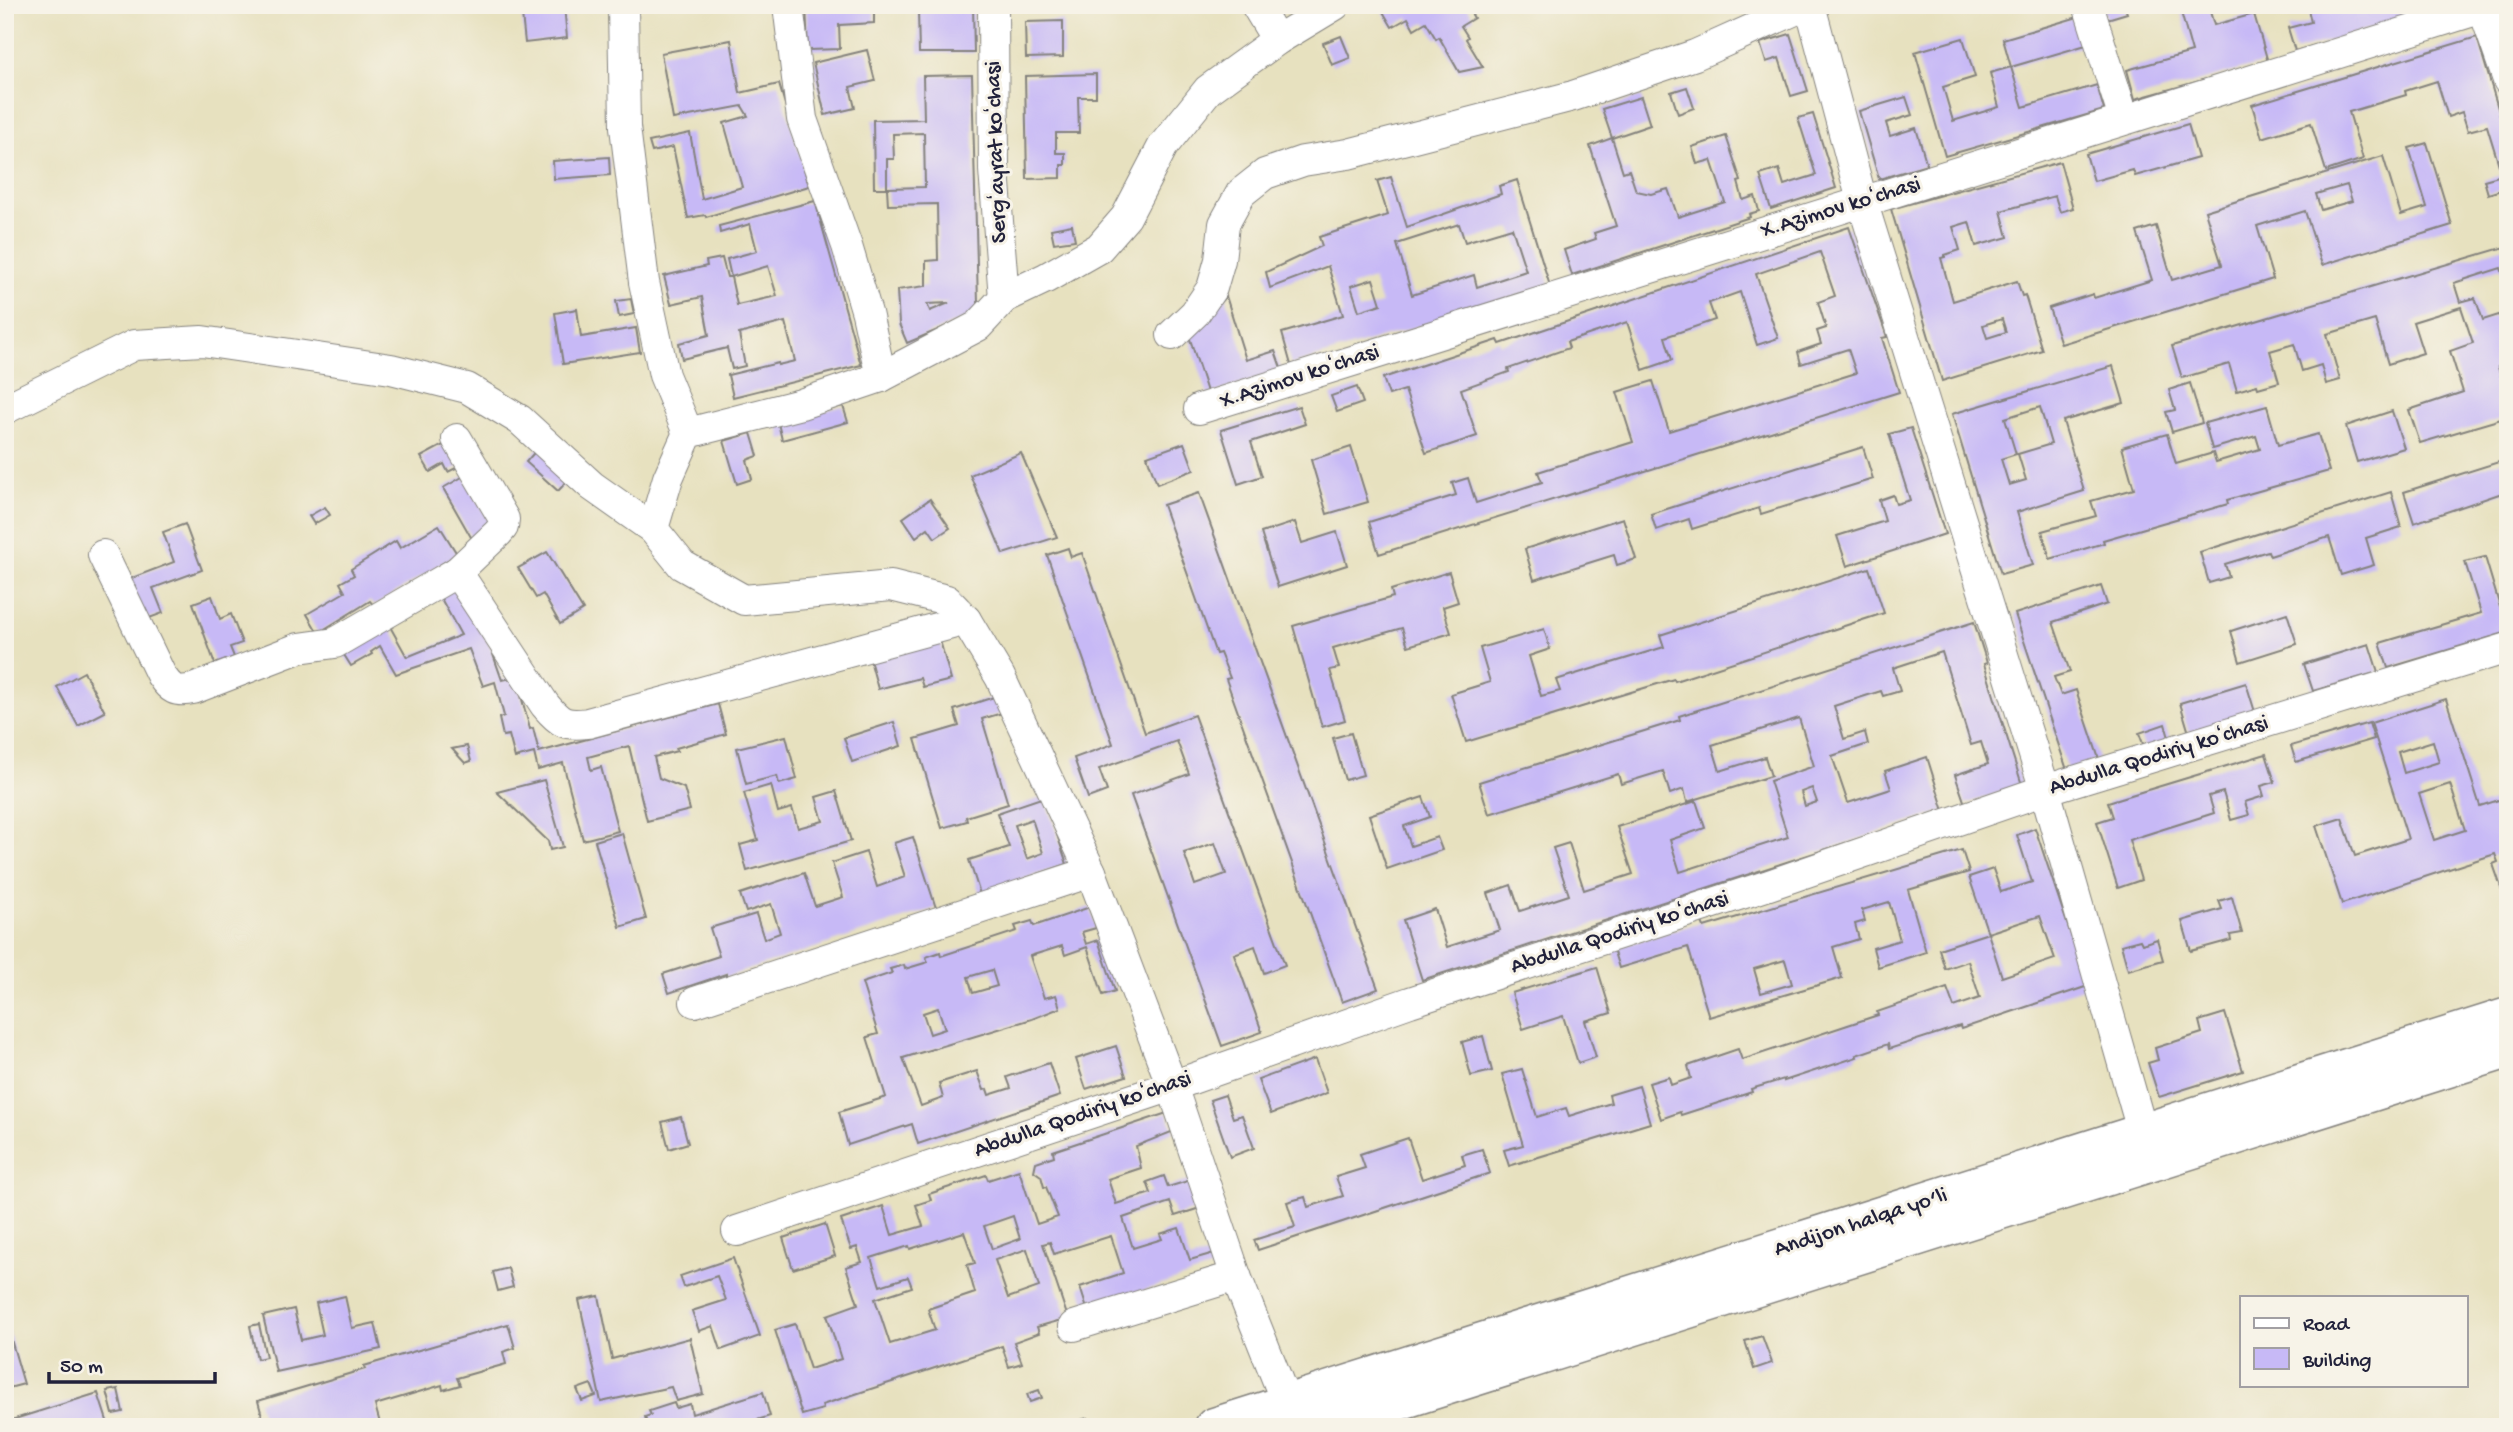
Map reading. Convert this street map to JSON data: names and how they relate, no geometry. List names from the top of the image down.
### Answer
{
  "streets": {
    "highway": ["Andijon halqa yo‘li"],
    "street": ["Sergʻayrat koʻchasi", "X.Azimov koʻchasi", "Abdulla Qodiriy koʻchasi"]
  },
  "legend": ["Road", "Building"],
  "scale_bar": "50 m"
}
